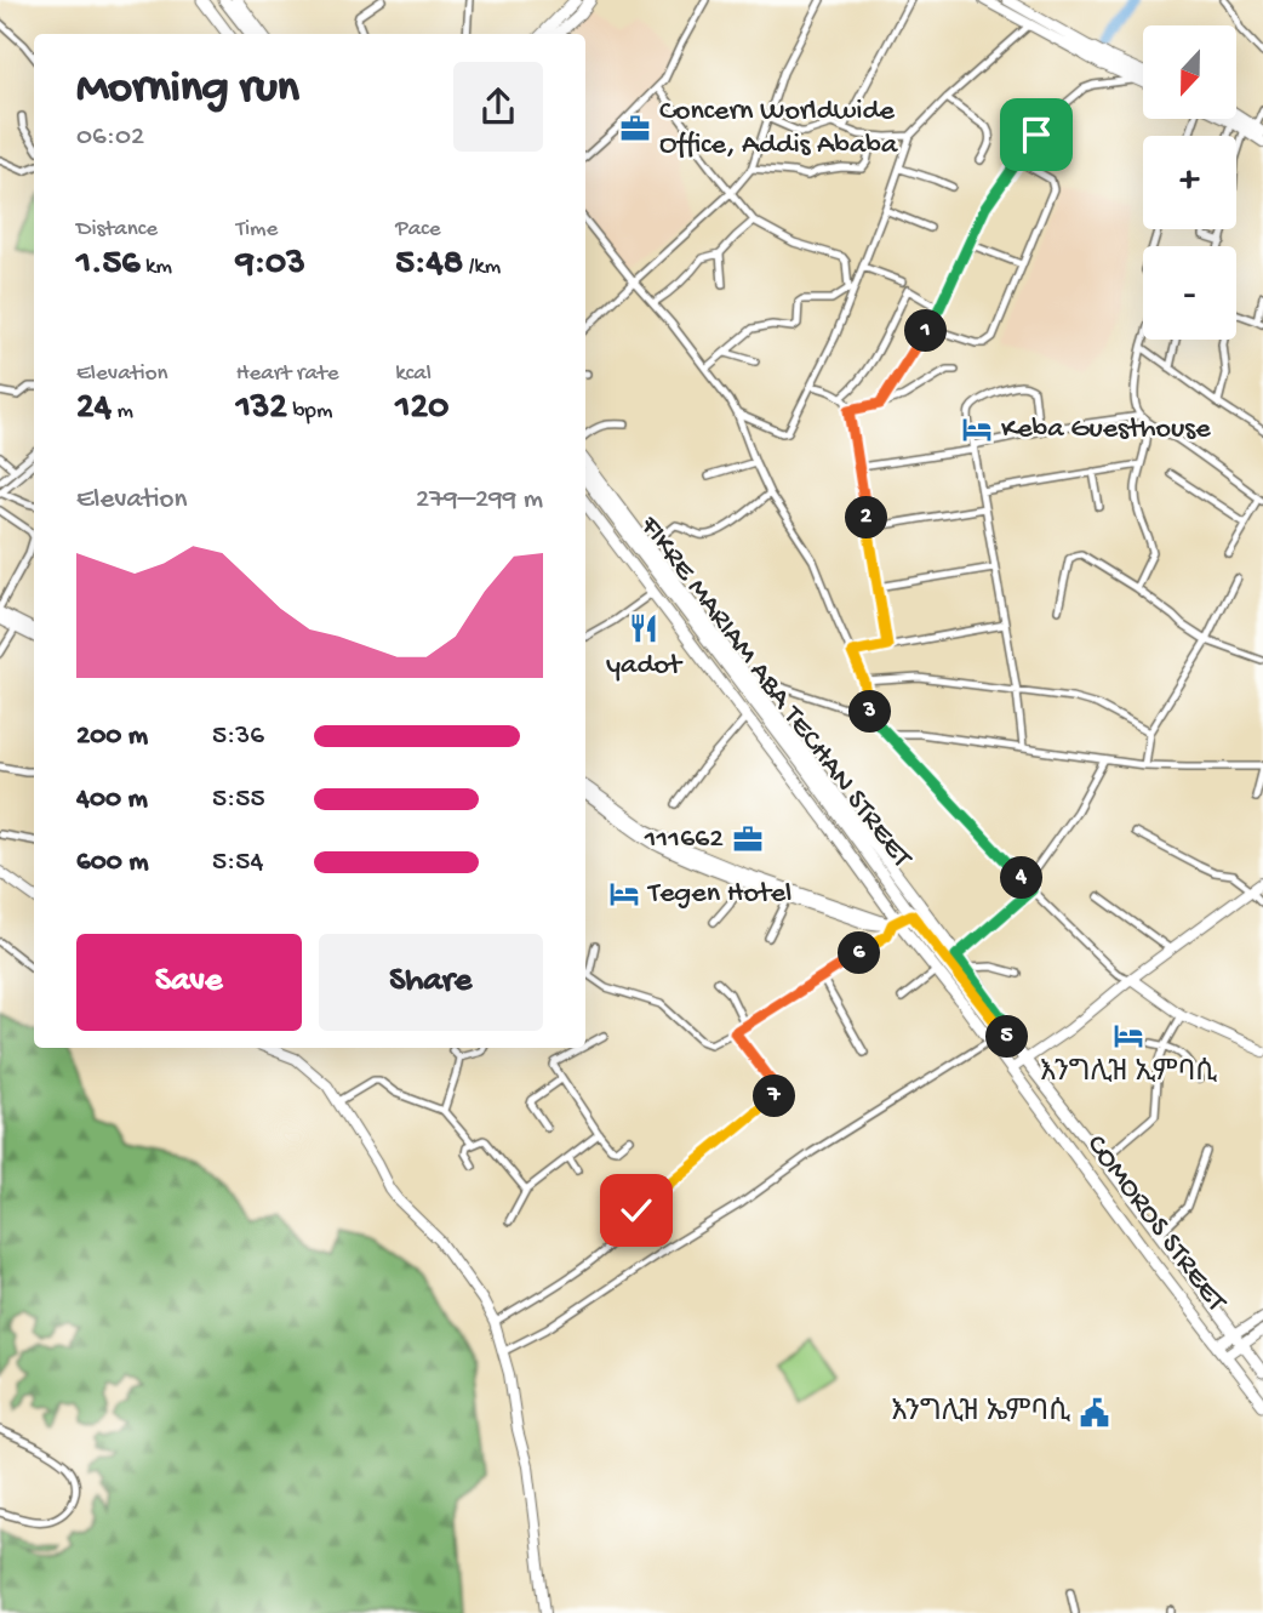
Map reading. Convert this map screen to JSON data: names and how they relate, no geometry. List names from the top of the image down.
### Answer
{
  "streets": {
    "main road": ["FIKRE MARIAM ABA TECHAN STREET", "COMOROS STREET"]
  },
  "crossings": [
    ["FIKRE MARIAM ABA TECHAN STREET", "COMOROS STREET"]
  ],
  "places": {
    "office": ["Concern Worldwide Office, Addis Ababa", "111662"],
    "hotel": ["Keba Guesthouse", "Tegen Hotel", "እንግሊዝ ኢምባሲ"],
    "restaurant": ["yadot"],
    "public building": ["እንግሊዝ ኤምባሲ"]
  },
  "north": "bottom",
  "page": {
    "map_buttons": ["+", "−"],
    "heading": ["Morning run", "06:02"],
    "stats": [
      ["Distance", "1.56 km"],
      ["Time", "9:03"],
      ["Pace", "5:48 /km"],
      ["Elevation", "24 m"],
      ["Heart rate", "132 bpm"],
      ["kcal", "120"]
    ],
    "pins": [
      "1",
      "2",
      "3",
      "4",
      "6",
      "5",
      "7"
    ],
    "chart": ["Elevation", "279–299 m"],
    "list": [
      {
        "name": "200 m",
        "note": "5:36"
      },
      {
        "name": "400 m",
        "note": "5:55"
      },
      {
        "name": "600 m",
        "note": "5:54"
      }
    ],
    "buttons": ["Save", "Share"]
  }
}
